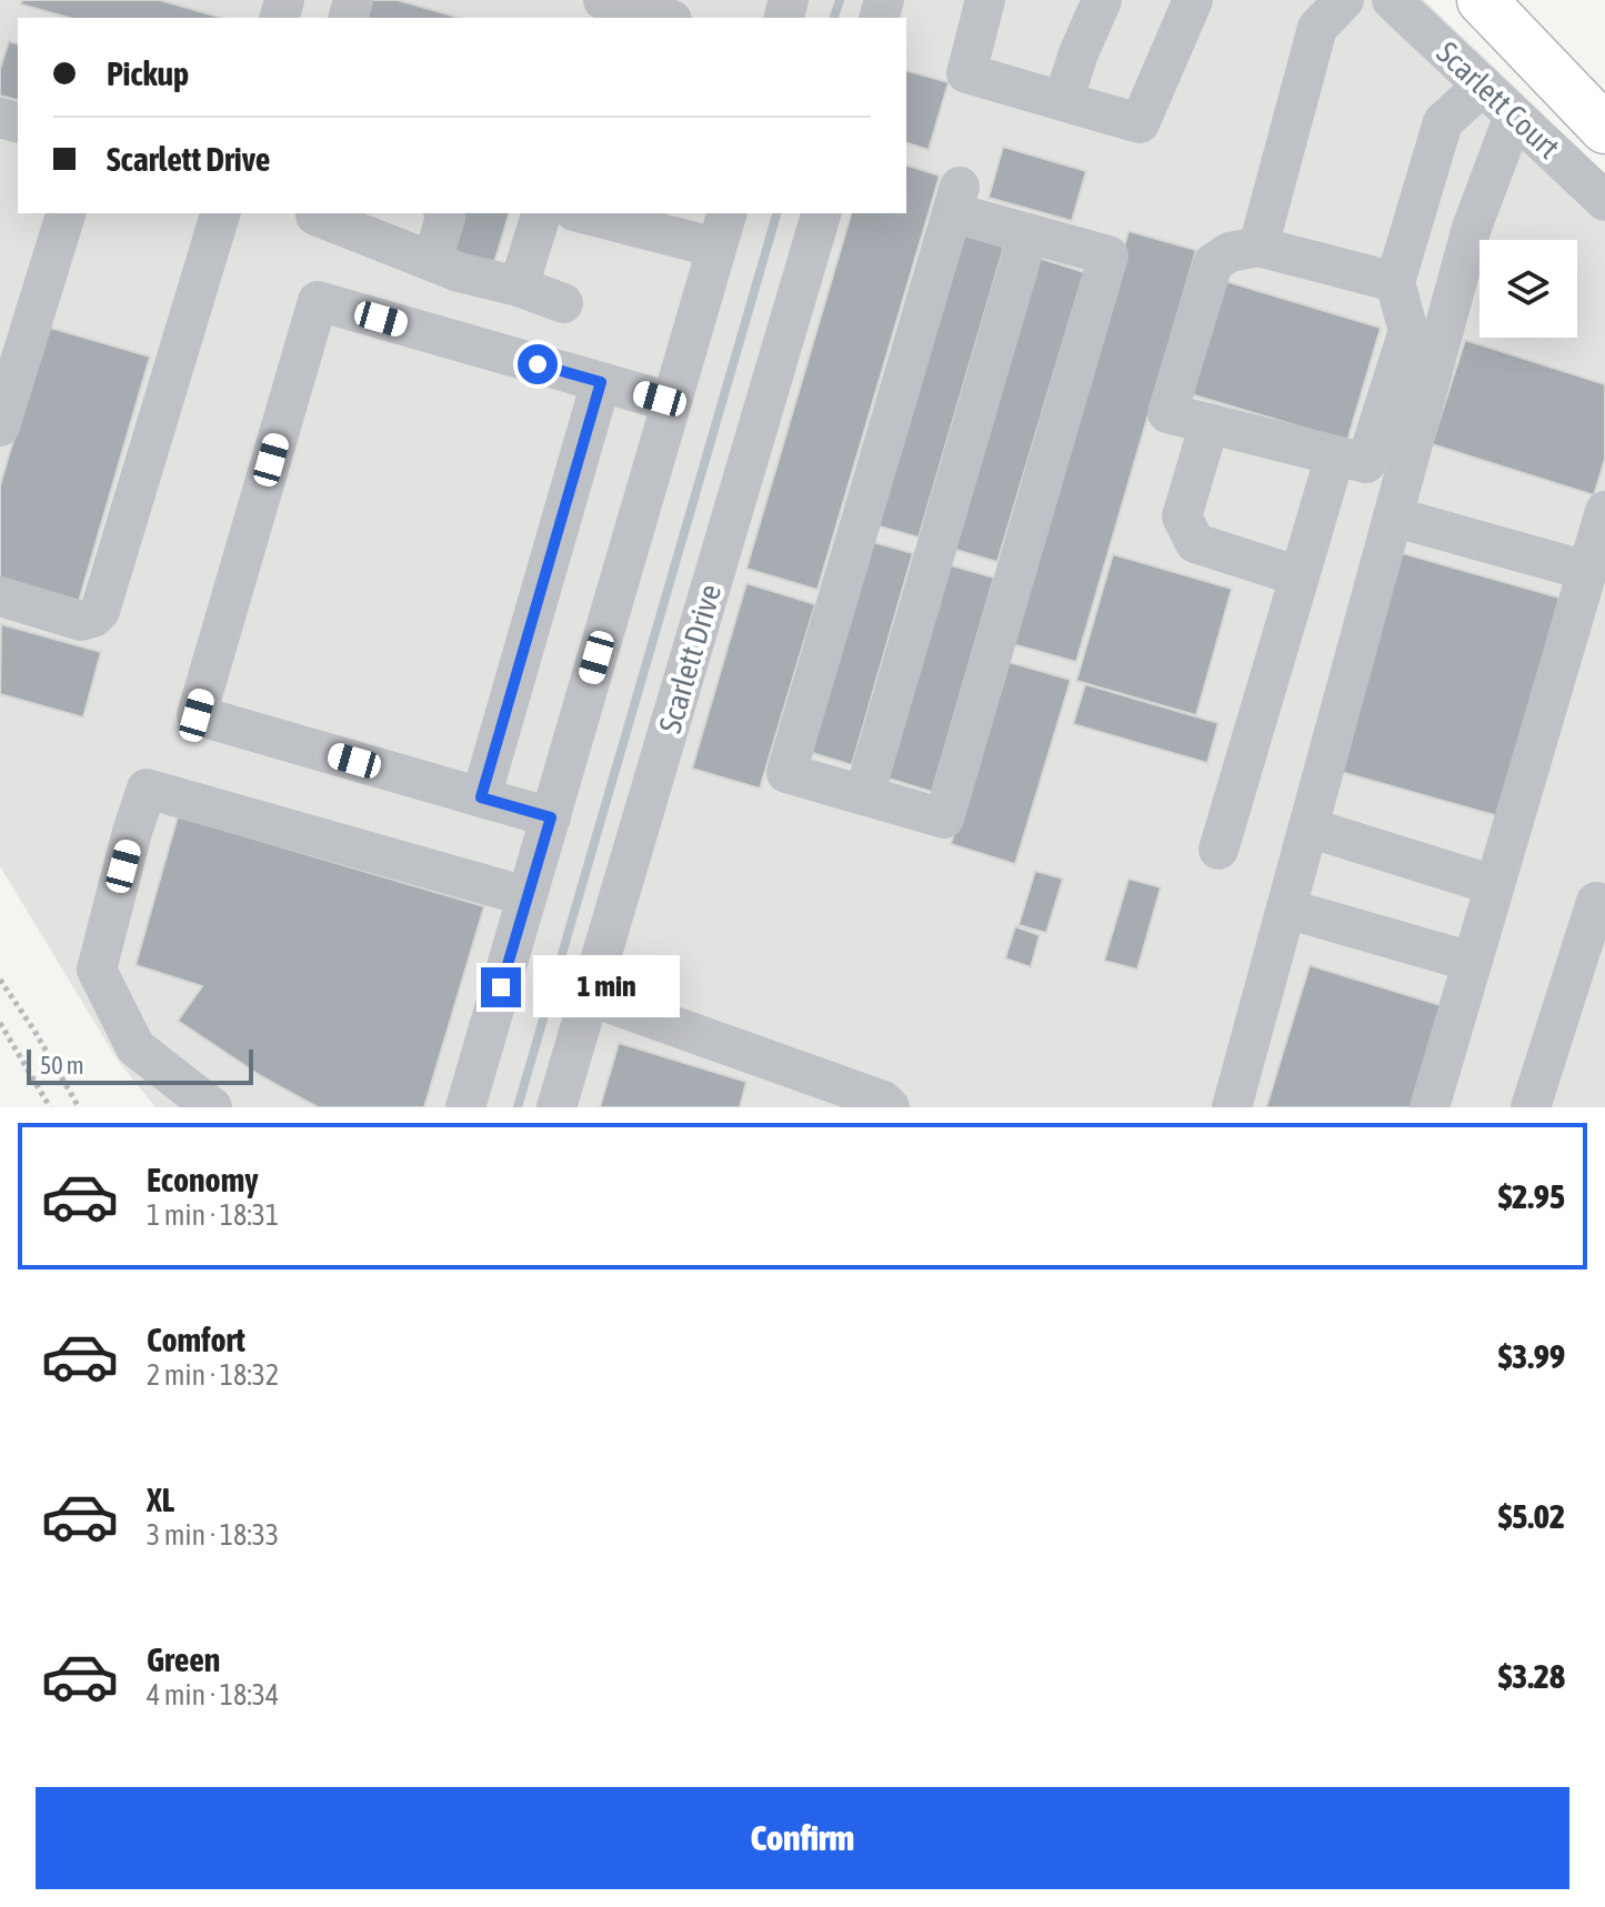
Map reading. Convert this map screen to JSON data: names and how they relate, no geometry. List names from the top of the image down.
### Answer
{
  "streets": {
    "street": ["Scarlett Court", "Scarlett Drive"]
  },
  "scale_bar": "50 m",
  "page": {
    "banner": ["Pickup", "Scarlett Drive"],
    "bubble": "1 min",
    "scale": "50 m",
    "list": [
      {
        "name": "Economy",
        "note": "1 min · 18:31",
        "value": "$2.95"
      },
      {
        "name": "Comfort",
        "note": "2 min · 18:32",
        "value": "$3.99"
      },
      {
        "name": "XL",
        "note": "3 min · 18:33",
        "value": "$5.02"
      },
      {
        "name": "Green",
        "note": "4 min · 18:34",
        "value": "$3.28"
      }
    ],
    "buttons": "Confirm"
  }
}
